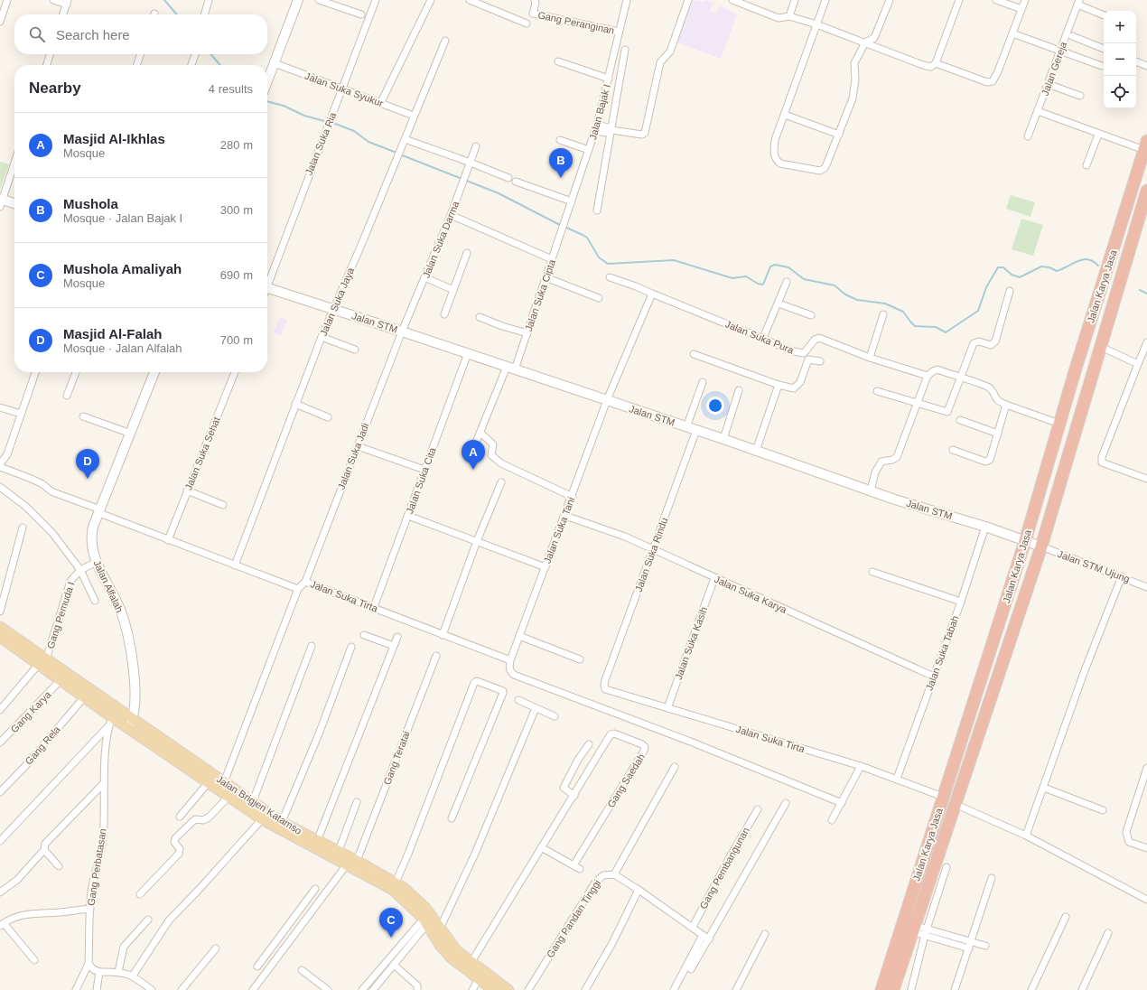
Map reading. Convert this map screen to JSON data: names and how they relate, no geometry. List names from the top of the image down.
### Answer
{
  "streets": {
    "highway": ["Jalan Karya Jasa"],
    "main road": ["Jalan Brigjen Katamso"],
    "street": [
      "Gang Peranginan",
      "Jalan Gereja",
      "Jalan Suka Syukur",
      "Jalan Bajak I",
      "Jalan Suka Ria",
      "Jalan Suka Darma",
      "Jalan Suka Cipta",
      "Jalan Suka Jaya",
      "Jalan STM",
      "Jalan Suka Pura",
      "Jalan Suka Sehat",
      "Jalan Suka Jadi",
      "Jalan Suka Cita",
      "Jalan Suka Tani",
      "Jalan Suka Rindu",
      "Jalan STM Ujung",
      "Jalan Alfalah",
      "Jalan Suka Karya",
      "Jalan Suka Tirta",
      "Gang Pemuda I",
      "Jalan Suka Kasih",
      "Jalan Suka Tabah",
      "Gang Karya",
      "Gang Rela",
      "Gang Teratai",
      "Gang Saedah",
      "Gang Perbatasan",
      "Gang Pembangunan",
      "Gang Pandan Tinggi"
    ]
  },
  "crossings": [
    ["Gang Peranginan", "Jalan Bajak I"],
    ["Jalan Suka Syukur", "Jalan Suka Ria"],
    ["Jalan Suka Syukur", "Jalan Suka Jaya"],
    ["Jalan Bajak I", "Jalan Suka Cipta"],
    ["Jalan Suka Darma", "Jalan STM"],
    ["Jalan Suka Darma", "Jalan Suka Jadi"],
    ["Jalan Karya Jasa", "Jalan STM"],
    ["Jalan Karya Jasa", "Jalan STM Ujung"],
    ["Jalan Karya Jasa", "Jalan Suka Tirta"],
    ["Jalan Suka Cipta", "Jalan STM"],
    ["Jalan Suka Jaya", "Jalan STM"],
    ["Jalan Suka Jaya", "Jalan Suka Tirta"],
    ["Jalan STM", "Jalan Suka Jadi"],
    ["Jalan STM", "Jalan Suka Cita"],
    ["Jalan STM", "Jalan Suka Tani"],
    ["Jalan STM", "Jalan Suka Rindu"],
    ["Jalan STM", "Jalan STM Ujung"],
    ["Jalan STM", "Jalan Suka Tabah"],
    ["Jalan Suka Sehat", "Jalan Suka Tirta"],
    ["Jalan Suka Jadi", "Jalan Suka Tirta"],
    ["Jalan Suka Cita", "Jalan Suka Tirta"],
    ["Jalan Suka Tani", "Jalan Suka Karya"],
    ["Jalan Suka Tani", "Jalan Suka Tirta"],
    ["Jalan Suka Rindu", "Jalan Suka Karya"],
    ["Jalan Suka Rindu", "Jalan Suka Tirta"],
    ["Jalan Alfalah", "Jalan Suka Tirta"],
    ["Jalan Alfalah", "Gang Pemuda I"],
    ["Jalan Alfalah", "Jalan Brigjen Katamso"],
    ["Jalan Suka Karya", "Jalan Suka Kasih"],
    ["Jalan Suka Karya", "Jalan Suka Tabah"],
    ["Jalan Suka Tirta", "Jalan Suka Kasih"],
    ["Jalan Suka Tirta", "Jalan Suka Tabah"],
    ["Gang Pemuda I", "Jalan Brigjen Katamso"],
    ["Gang Karya", "Jalan Brigjen Katamso"],
    ["Gang Rela", "Jalan Brigjen Katamso"],
    ["Gang Teratai", "Jalan Brigjen Katamso"],
    ["Gang Saedah", "Jalan Brigjen Katamso"],
    ["Jalan Brigjen Katamso", "Gang Perbatasan"],
    ["Gang Pembangunan", "Gang Pandan Tinggi"]
  ],
  "page": {
    "map_buttons": ["+", "−"],
    "search": "Search here",
    "heading": ["Nearby", "4 results"],
    "list": [
      {
        "mark": "A",
        "name": "Masjid Al-Ikhlas",
        "note": "Mosque",
        "value": "280 m"
      },
      {
        "mark": "B",
        "name": "Mushola",
        "note": "Mosque · Jalan Bajak I",
        "value": "300 m"
      },
      {
        "mark": "C",
        "name": "Mushola Amaliyah",
        "note": "Mosque",
        "value": "690 m"
      },
      {
        "mark": "D",
        "name": "Masjid Al-Falah",
        "note": "Mosque · Jalan Alfalah",
        "value": "700 m"
      }
    ],
    "pins": [
      "B",
      "A",
      "D",
      "C"
    ]
  }
}
